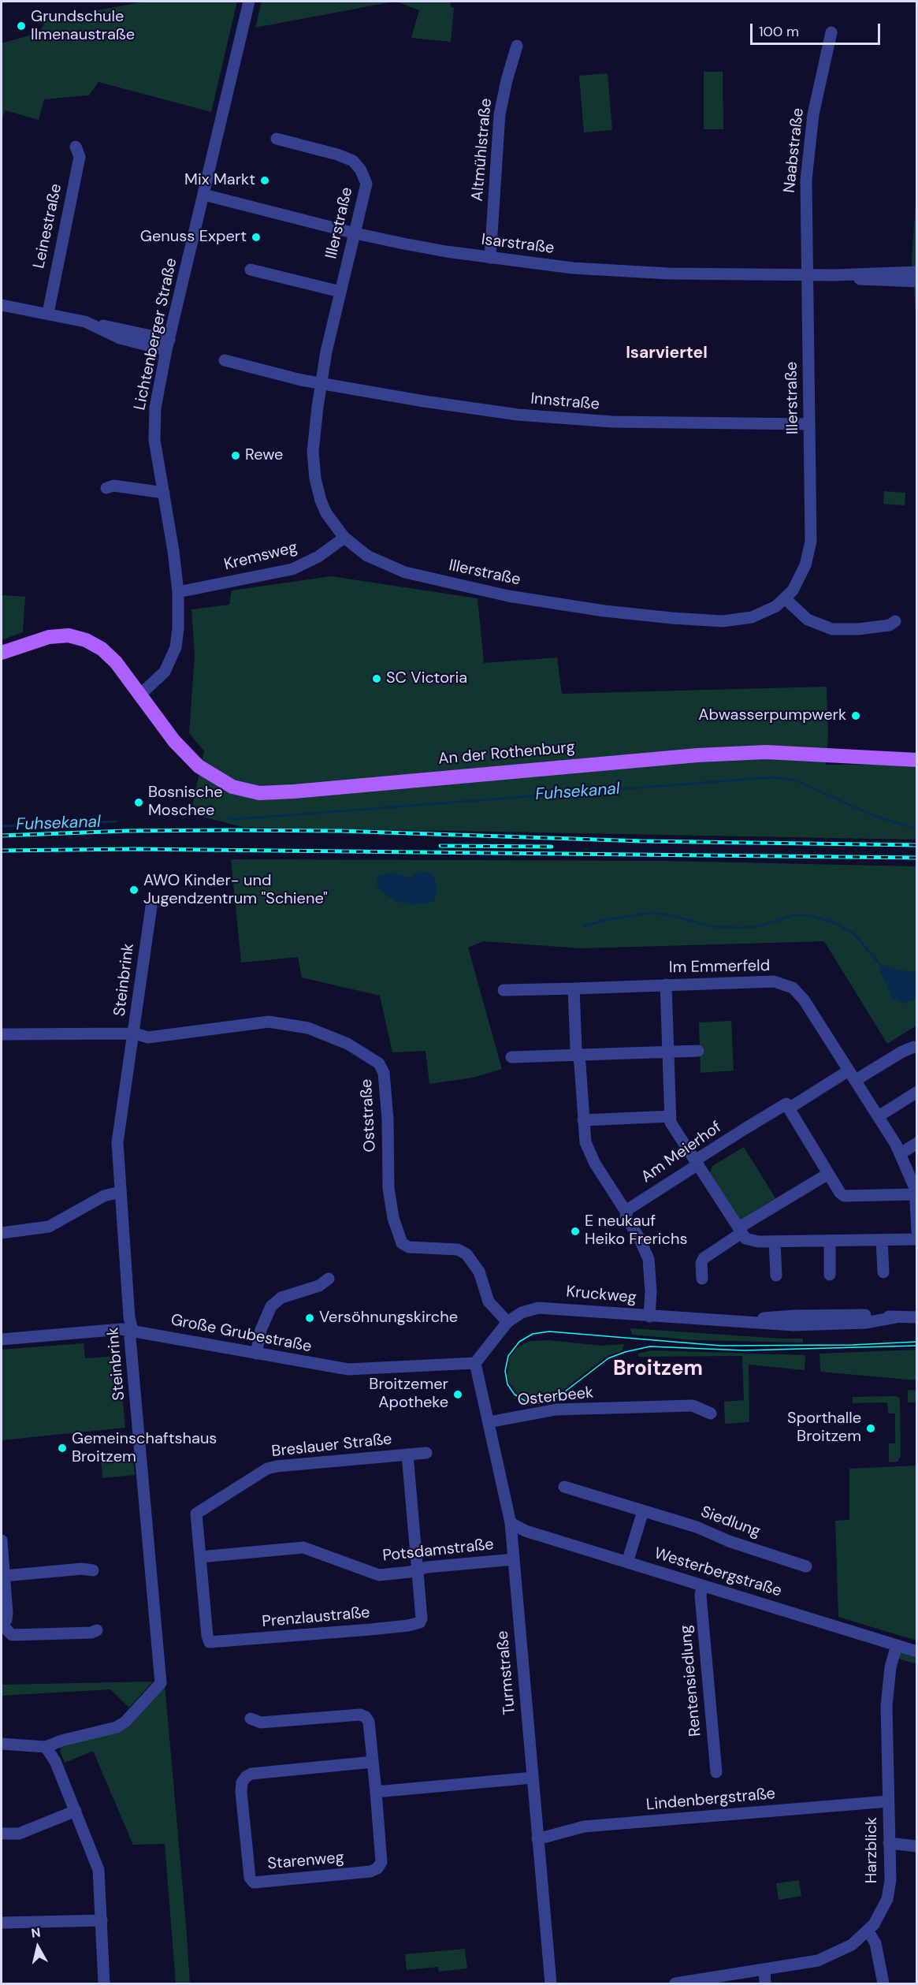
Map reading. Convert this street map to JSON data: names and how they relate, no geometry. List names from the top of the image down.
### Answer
{
  "streets": {
    "main road": ["An der Rothenburg"],
    "street": [
      "Altmühlstraße",
      "Naabstraße",
      "Illerstraße",
      "Leinestraße",
      "Isarstraße",
      "Lichtenberger Straße",
      "Innstraße",
      "Kremsweg",
      "Im Emmerfeld",
      "Steinbrink",
      "Oststraße",
      "Am Meierhof",
      "Kruckweg",
      "Große Grubestraße",
      "Osterbeek",
      "Breslauer Straße",
      "Siedlung",
      "Potsdamstraße",
      "Westerbergstraße",
      "Prenzlaustraße",
      "Turmstraße",
      "Rentensiedlung",
      "Lindenbergstraße",
      "Harzblick",
      "Starenweg"
    ]
  },
  "crossings": [
    ["Altmühlstraße", "Isarstraße"],
    ["Naabstraße", "Illerstraße"],
    ["Naabstraße", "Isarstraße"],
    ["Illerstraße", "Isarstraße"],
    ["Illerstraße", "Innstraße"],
    ["Illerstraße", "Kremsweg"],
    ["Isarstraße", "Lichtenberger Straße"],
    ["Lichtenberger Straße", "Kremsweg"],
    ["Lichtenberger Straße", "An der Rothenburg"],
    ["Im Emmerfeld", "Am Meierhof"],
    ["Steinbrink", "Oststraße"],
    ["Steinbrink", "Große Grubestraße"],
    ["Oststraße", "Kruckweg"],
    ["Kruckweg", "Große Grubestraße"],
    ["Kruckweg", "Turmstraße"],
    ["Große Grubestraße", "Turmstraße"],
    ["Osterbeek", "Turmstraße"],
    ["Breslauer Straße", "Potsdamstraße"],
    ["Breslauer Straße", "Prenzlaustraße"],
    ["Potsdamstraße", "Prenzlaustraße"],
    ["Potsdamstraße", "Turmstraße"],
    ["Westerbergstraße", "Turmstraße"],
    ["Westerbergstraße", "Rentensiedlung"],
    ["Westerbergstraße", "Harzblick"],
    ["Turmstraße", "Lindenbergstraße"],
    ["Lindenbergstraße", "Harzblick"]
  ],
  "districts": ["Isarviertel", "Broitzem"],
  "water": ["Fuhsekanal"],
  "places": [
    "Grundschule Ilmenaustraße",
    "Mix Markt",
    "Genuss Expert",
    "Rewe",
    "SC Victoria",
    "Abwasserpumpwerk",
    "Bosnische Moschee",
    "AWO Kinder- und Jugendzentrum \"Schiene\"",
    "E neukauf Heiko Frerichs",
    "Versöhnungskirche",
    "Broitzemer Apotheke",
    "Sporthalle Broitzem",
    "Gemeinschaftshaus Broitzem"
  ],
  "scale_bar": "100 m",
  "north": "top"
}
